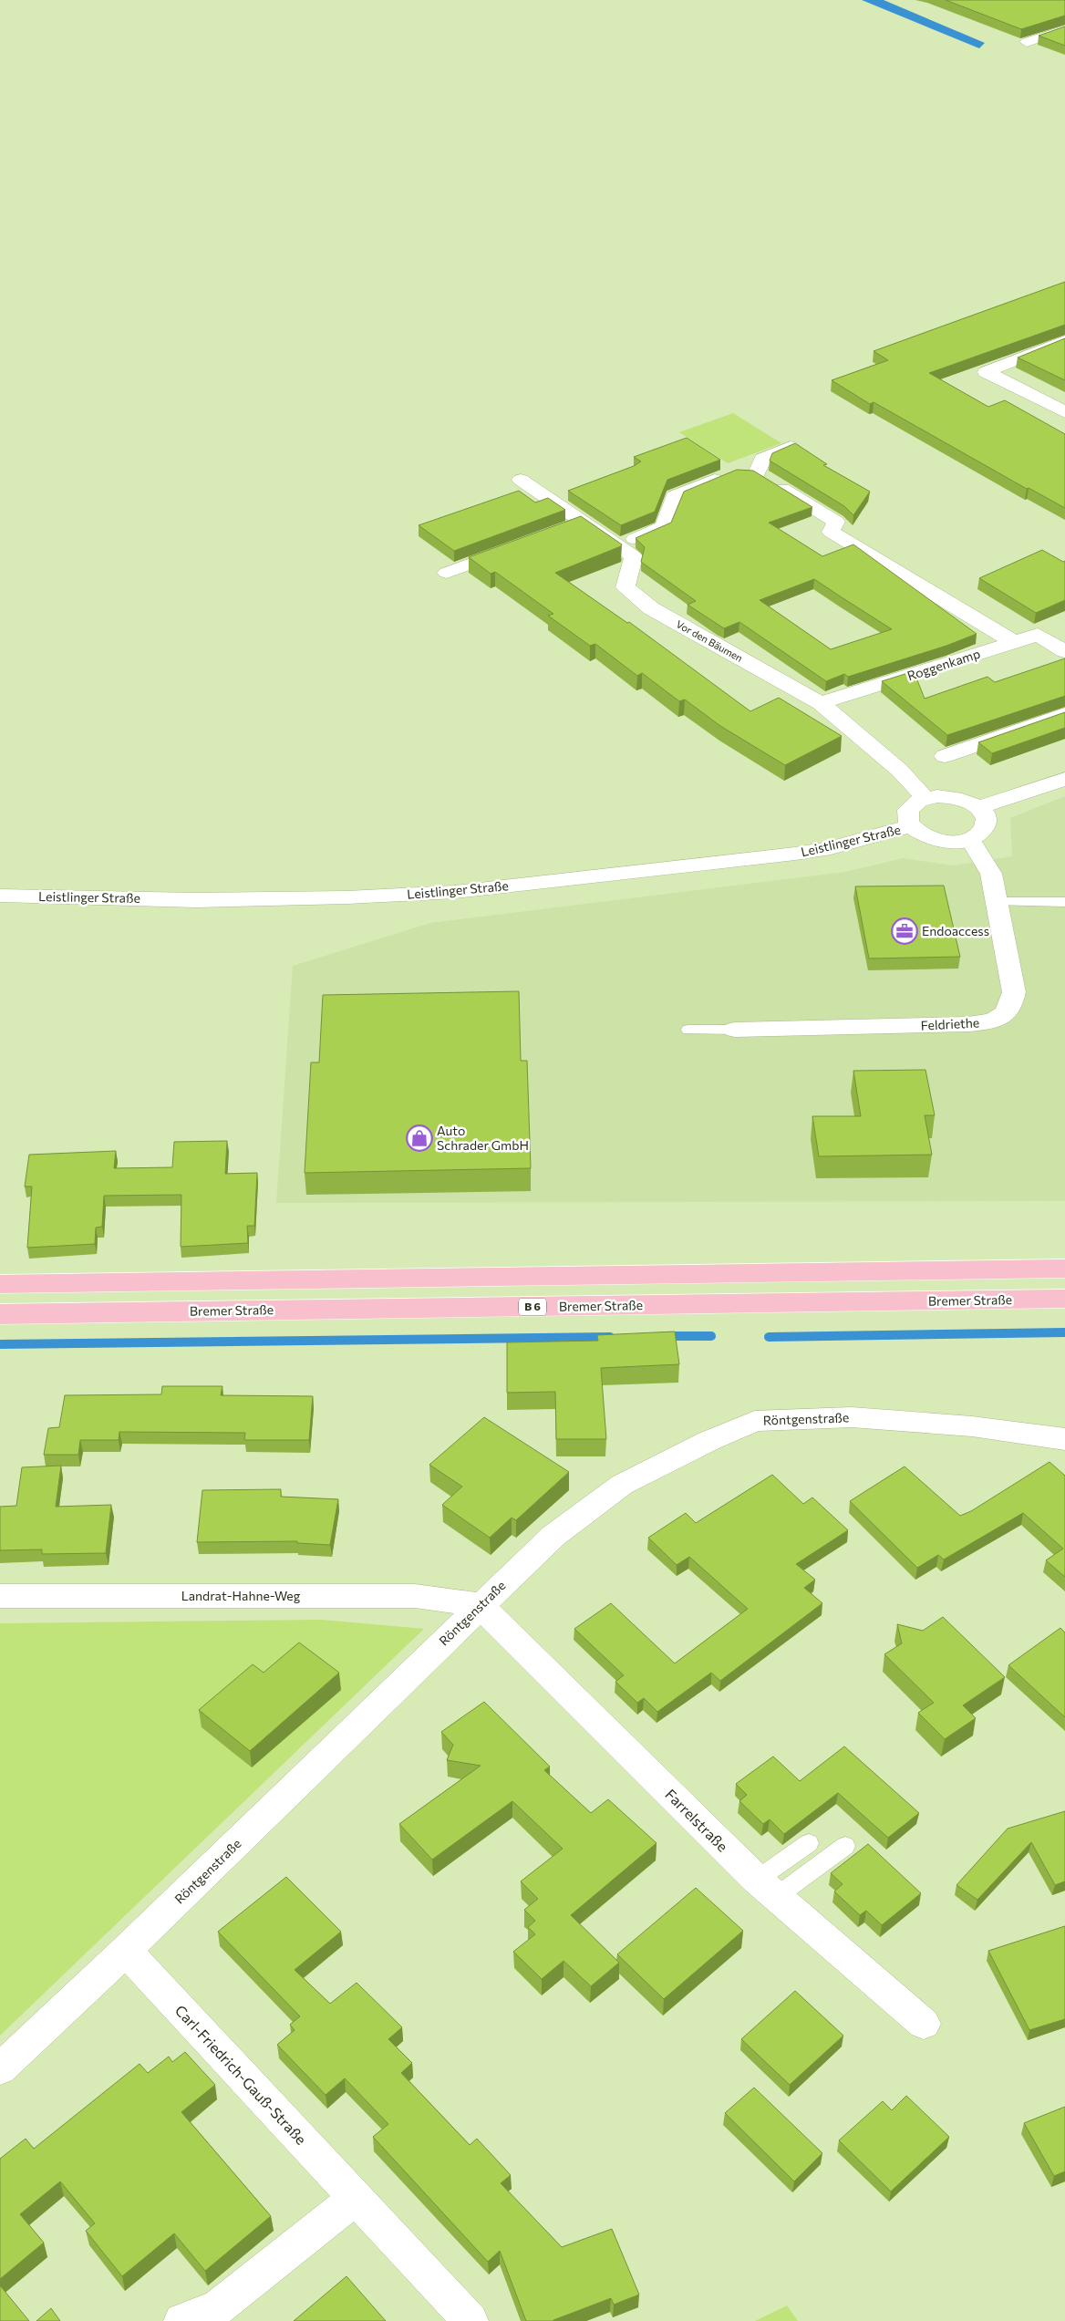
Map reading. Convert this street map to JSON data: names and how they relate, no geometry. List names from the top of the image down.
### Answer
{
  "streets": {
    "main road": ["Bremer Straße", "B 6"],
    "street": [
      "Vor den Bäumen",
      "Roggenkamp",
      "Leistlinger Straße",
      "Feldriethe",
      "Röntgenstraße",
      "Landrat-Hahne-Weg",
      "Farrelstraße",
      "Carl-Friedrich-Gauß-Straße"
    ]
  },
  "crossings": [
    ["Vor den Bäumen", "Roggenkamp"],
    ["Vor den Bäumen", "Leistlinger Straße"],
    ["Vor den Bäumen", "Feldriethe"],
    ["Leistlinger Straße", "Feldriethe"],
    ["Röntgenstraße", "Landrat-Hahne-Weg"],
    ["Röntgenstraße", "Farrelstraße"],
    ["Röntgenstraße", "Carl-Friedrich-Gauß-Straße"],
    ["Landrat-Hahne-Weg", "Farrelstraße"]
  ],
  "places": {
    "office": ["Endoaccess"],
    "shop": ["Auto Schrader GmbH"]
  }
}
